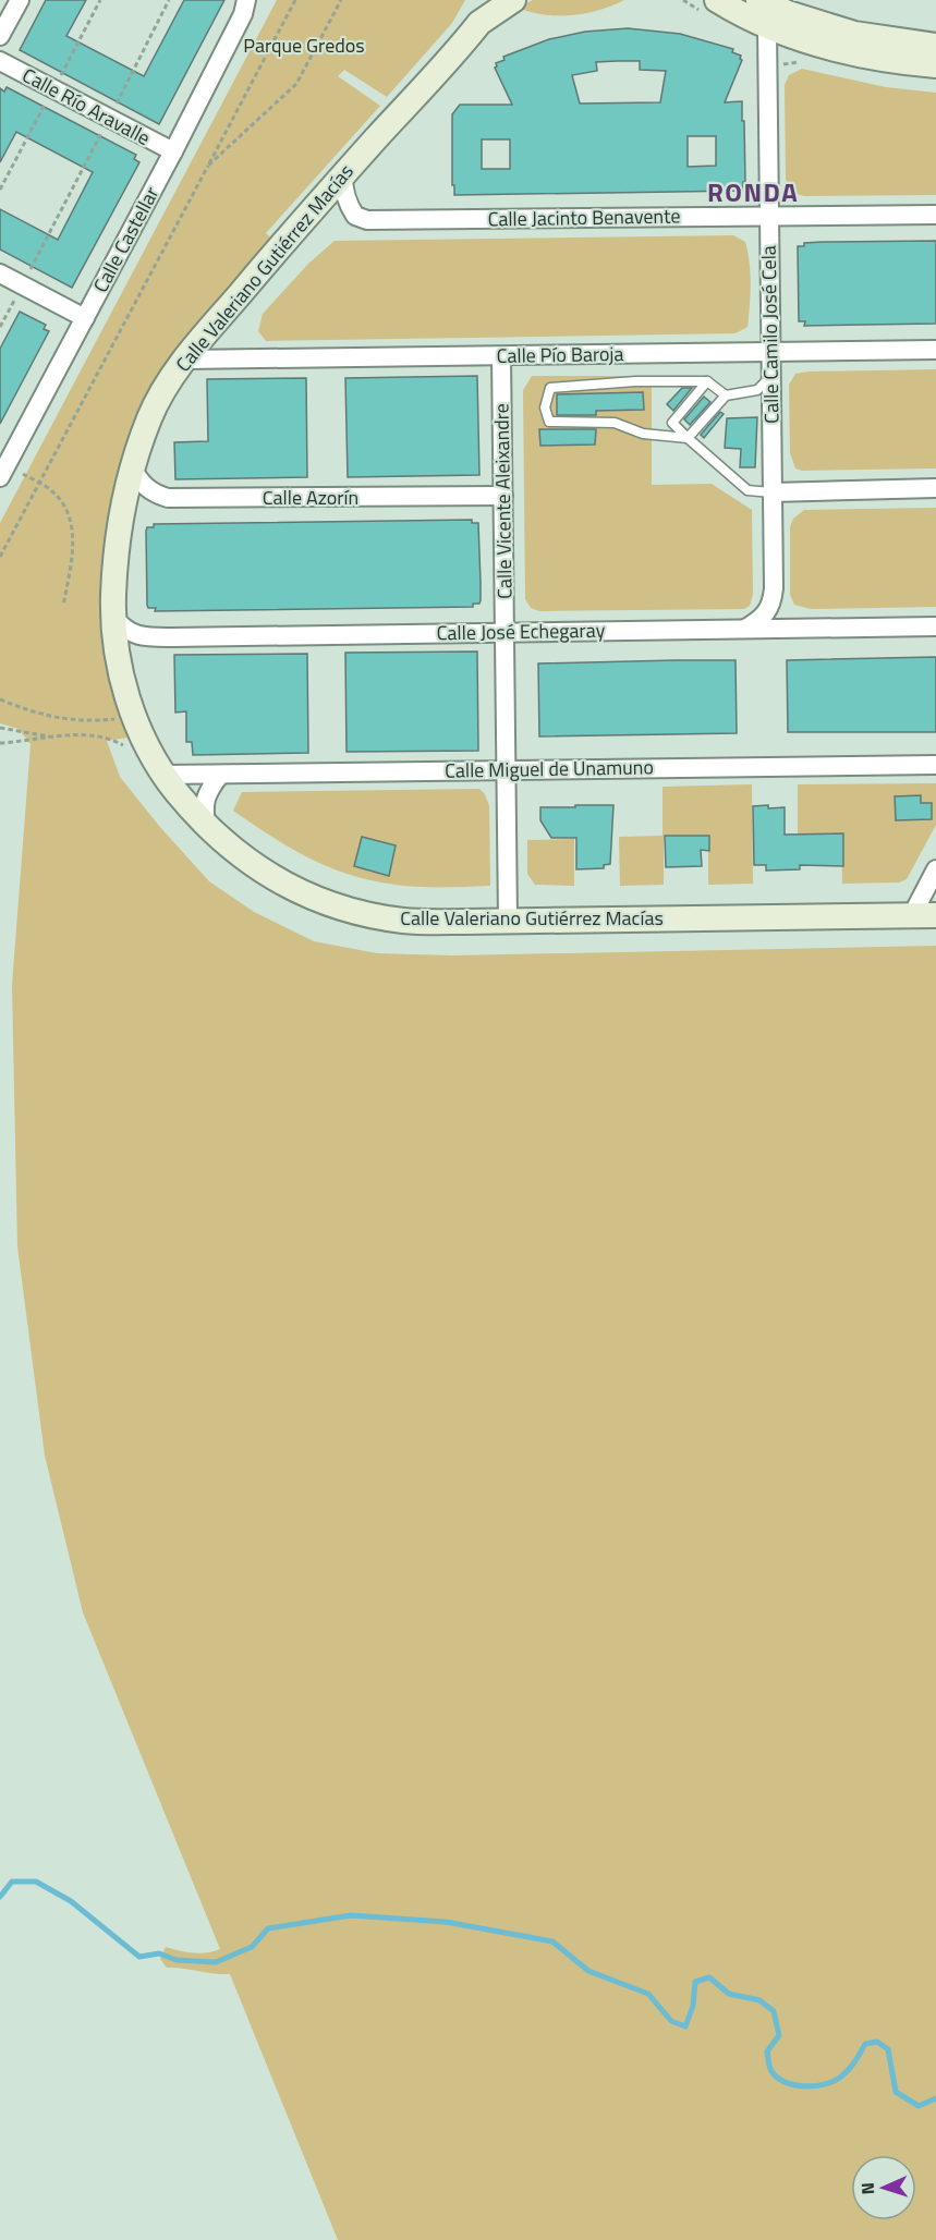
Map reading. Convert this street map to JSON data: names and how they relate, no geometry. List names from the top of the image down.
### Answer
{
  "streets": {
    "main road": ["Calle Valeriano Gutiérrez Macías"],
    "street": [
      "Calle Río Aravalle",
      "Calle Jacinto Benavente",
      "Calle Castellar",
      "Calle Camilo José Cela",
      "Calle Pío Baroja",
      "Calle Azorín",
      "Calle Vicente Aleixandre",
      "Calle José Echegaray",
      "Calle Miguel de Unamuno"
    ]
  },
  "crossings": [
    ["Calle Río Aravalle", "Calle Castellar"],
    ["Calle Jacinto Benavente", "Calle Valeriano Gutiérrez Macías"],
    ["Calle Jacinto Benavente", "Calle Camilo José Cela"],
    ["Calle Valeriano Gutiérrez Macías", "Calle Pío Baroja"],
    ["Calle Valeriano Gutiérrez Macías", "Calle Azorín"],
    ["Calle Valeriano Gutiérrez Macías", "Calle Vicente Aleixandre"],
    ["Calle Valeriano Gutiérrez Macías", "Calle José Echegaray"],
    ["Calle Valeriano Gutiérrez Macías", "Calle Miguel de Unamuno"],
    ["Calle Camilo José Cela", "Calle Pío Baroja"],
    ["Calle Camilo José Cela", "Calle José Echegaray"],
    ["Calle Pío Baroja", "Calle Vicente Aleixandre"],
    ["Calle Azorín", "Calle Vicente Aleixandre"],
    ["Calle Vicente Aleixandre", "Calle José Echegaray"],
    ["Calle Vicente Aleixandre", "Calle Miguel de Unamuno"]
  ],
  "districts": ["RONDA"],
  "parks": ["Parque Gredos"],
  "north": "left"
}
